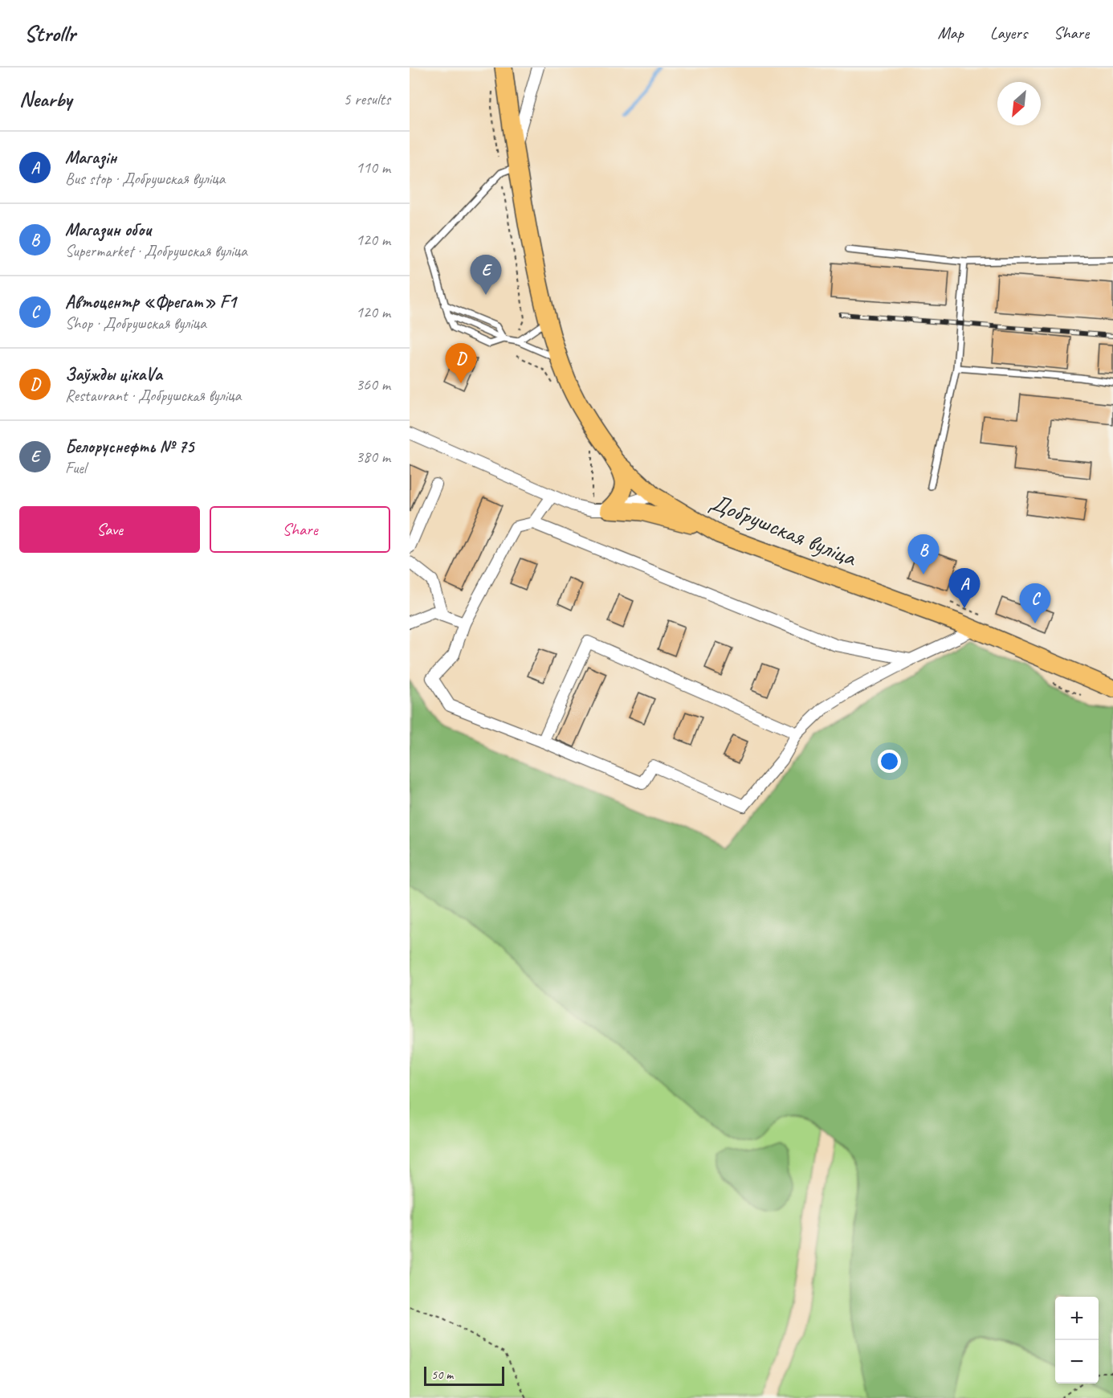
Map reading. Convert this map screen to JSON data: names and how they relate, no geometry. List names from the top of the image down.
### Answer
{
  "streets": {
    "main road": ["Добрушская вуліца"]
  },
  "scale_bar": "50 m",
  "north": "bottom left",
  "page": {
    "header": "Strollr",
    "nav": ["Map", "Layers", "Share"],
    "heading": ["Nearby", "5 results"],
    "list": [
      {
        "mark": "A",
        "name": "Магазін",
        "note": "Bus stop · Добрушская вуліца",
        "value": "110 m"
      },
      {
        "mark": "B",
        "name": "Магазин обои",
        "note": "Supermarket · Добрушская вуліца",
        "value": "120 m"
      },
      {
        "mark": "C",
        "name": "Автоцентр «Фрегат» F1",
        "note": "Shop · Добрушская вуліца",
        "value": "120 m"
      },
      {
        "mark": "D",
        "name": "Заўжды цікаVа",
        "note": "Restaurant · Добрушская вуліца",
        "value": "360 m"
      },
      {
        "mark": "E",
        "name": "Белоруснефть № 75",
        "note": "Fuel",
        "value": "380 m"
      }
    ],
    "pins": [
      "E",
      "D",
      "B",
      "A",
      "C"
    ],
    "buttons": ["Save", "Share"],
    "map_buttons": ["+", "−"],
    "scale": "50 m"
  }
}
